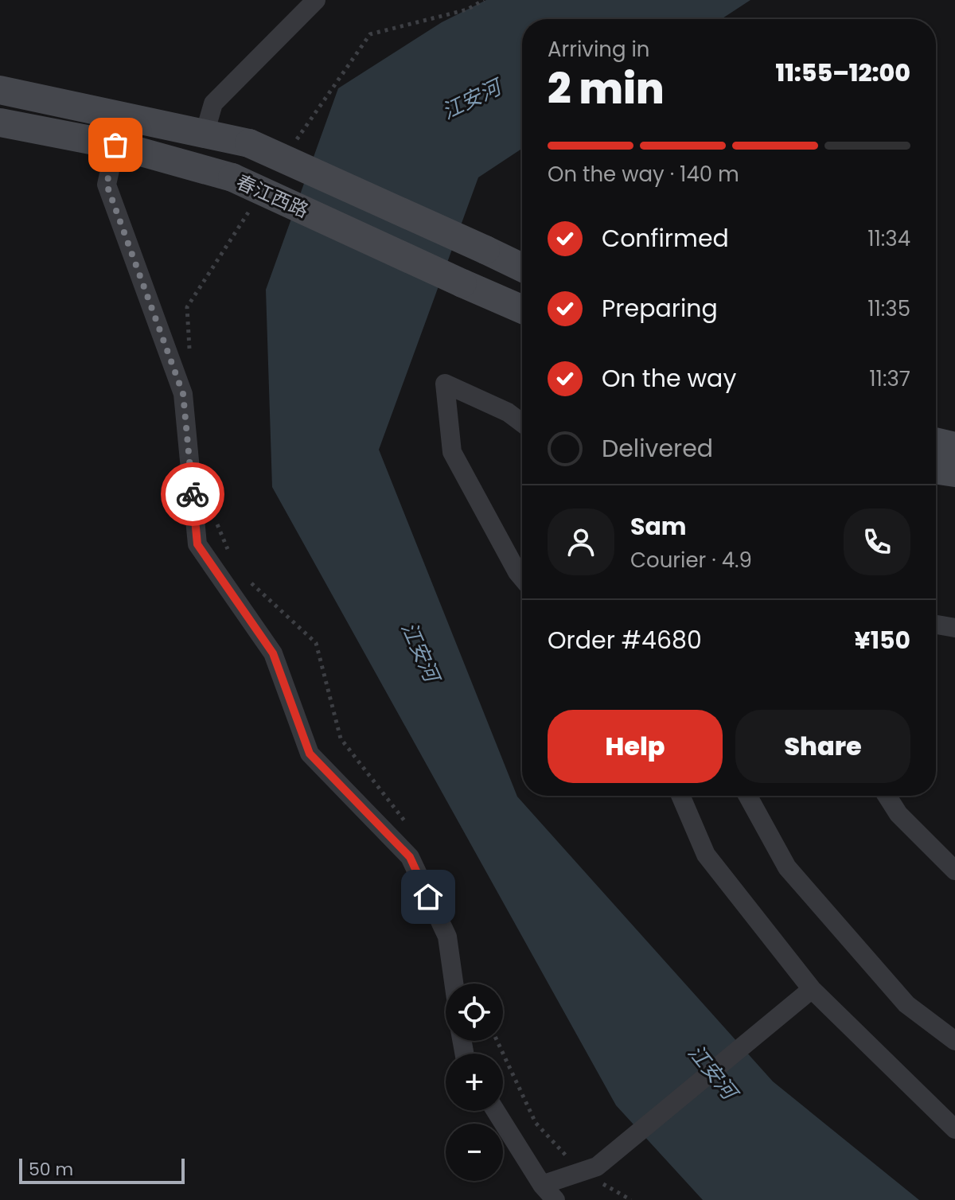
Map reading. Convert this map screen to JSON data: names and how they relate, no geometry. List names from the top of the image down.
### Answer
{
  "streets": {
    "main road": ["春江西路"]
  },
  "water": ["江安河"],
  "scale_bar": "50 m",
  "page": {
    "heading": ["2 min", "Arriving in", "11:55–12:00"],
    "panel": [
      "Sam",
      "Courier · 4.9",
      "Order #4680",
      "¥150"
    ],
    "bar": "On the way · 140 m",
    "list": [
      ["Confirmed", "11:34"],
      ["Preparing", "11:35"],
      ["On the way", "11:37"],
      "Delivered"
    ],
    "buttons": ["Help", "Share"],
    "map_buttons": ["+", "−"],
    "scale": "50 m"
  }
}
